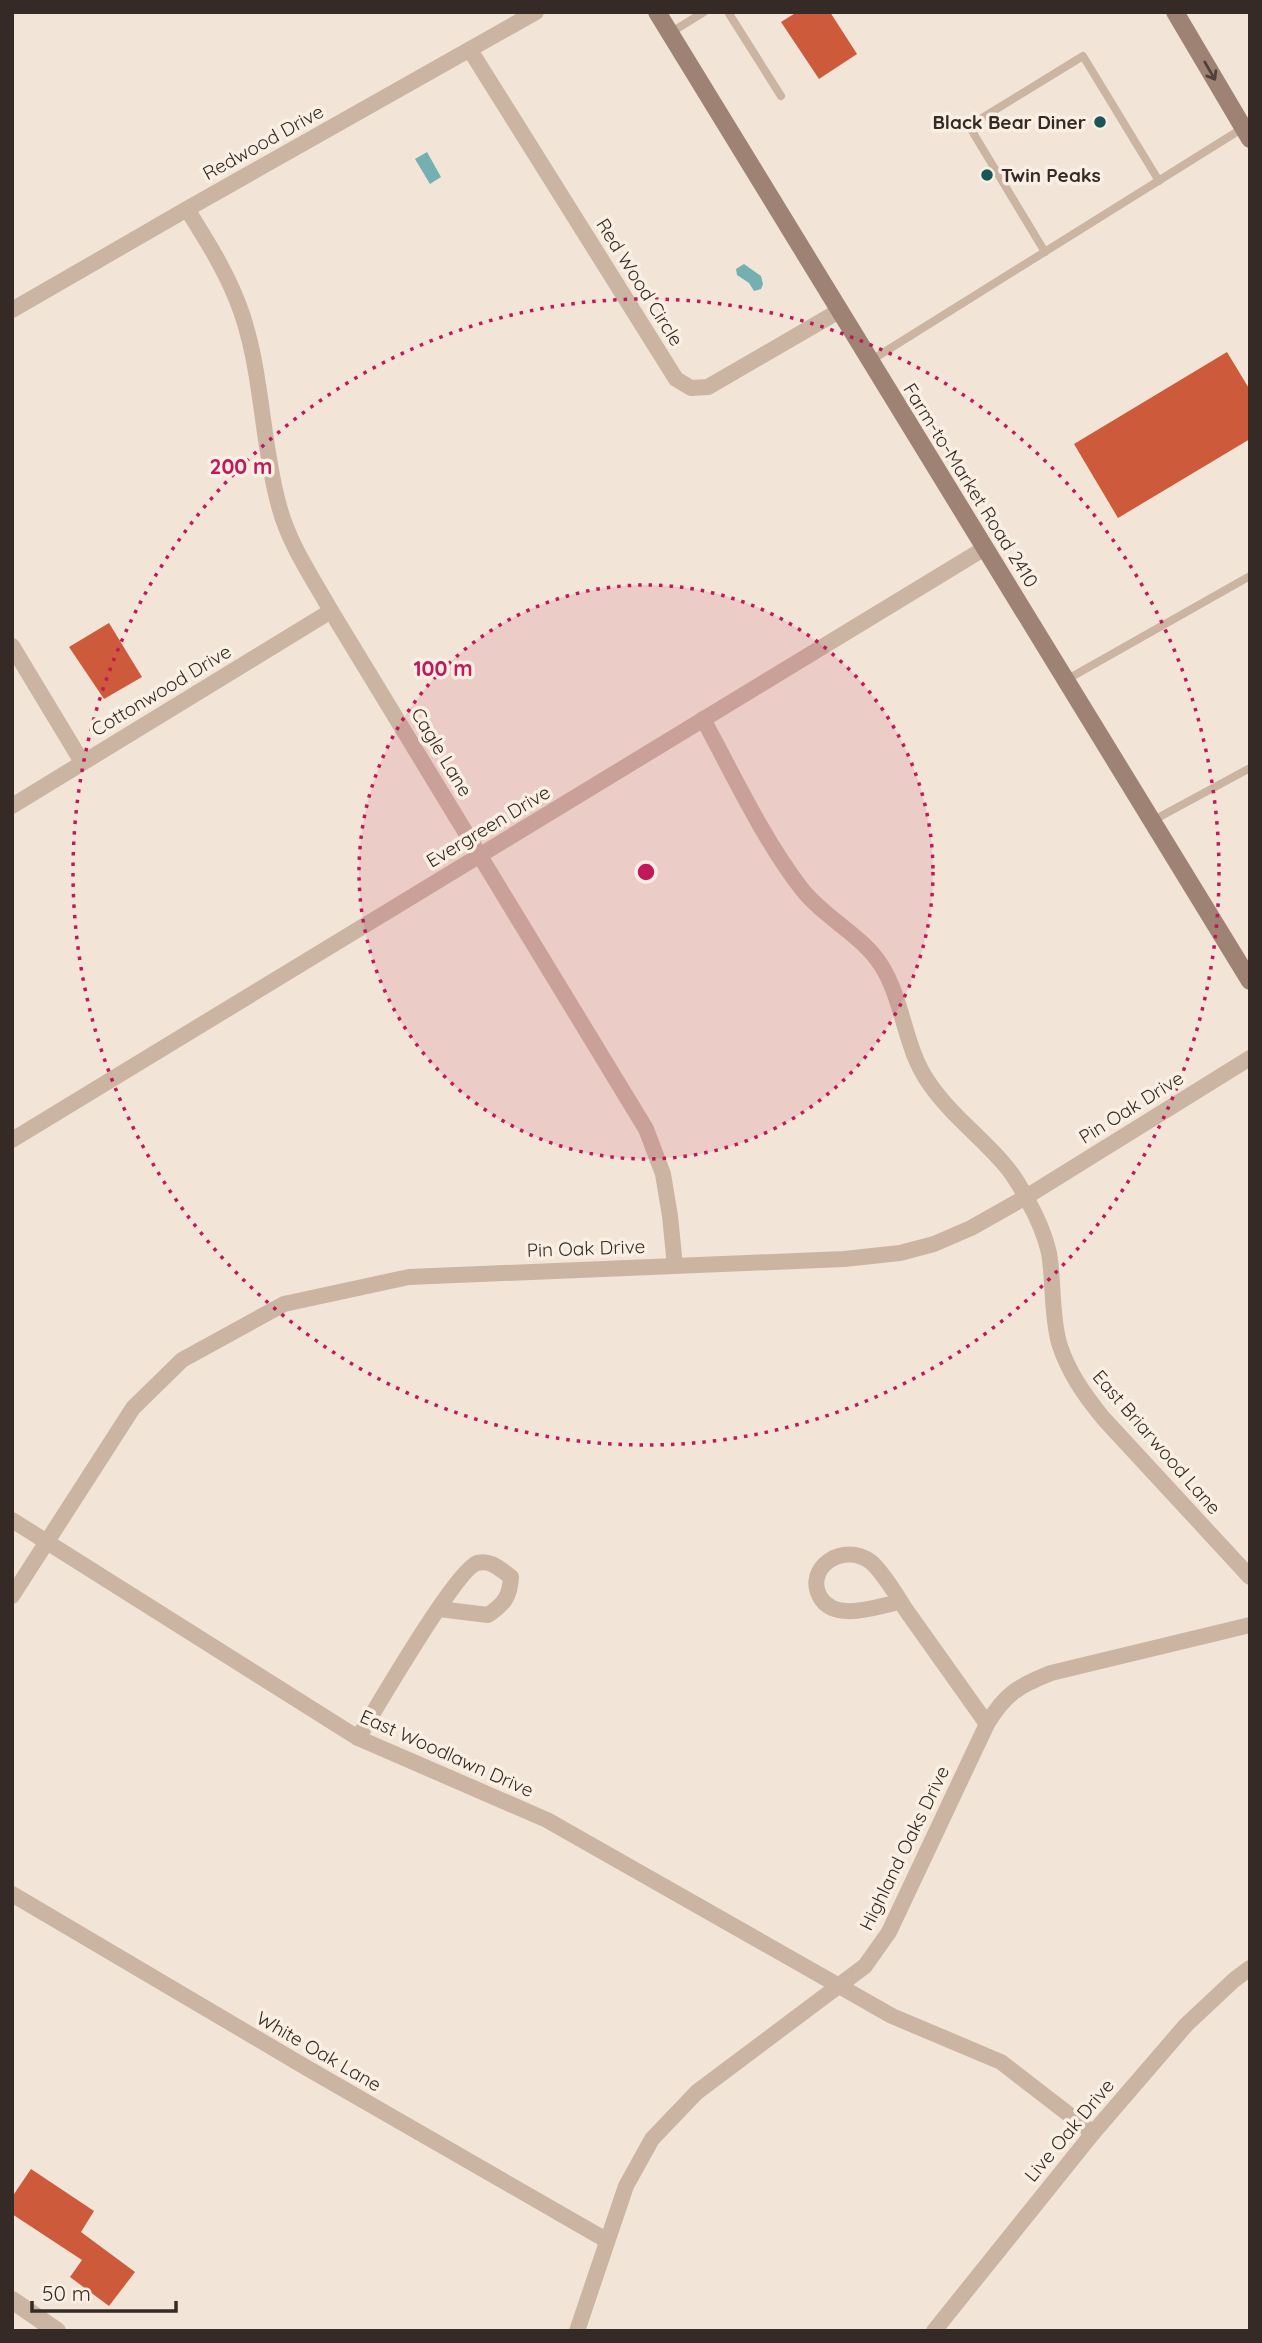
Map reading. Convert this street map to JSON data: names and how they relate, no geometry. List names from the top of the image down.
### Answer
{
  "streets": {
    "main road": ["Farm-to-Market Road 2410"],
    "street": [
      "Redwood Drive",
      "Red Wood Circle",
      "Cottonwood Drive",
      "Cagle Lane",
      "Evergreen Drive",
      "Pin Oak Drive",
      "East Briarwood Lane",
      "East Woodlawn Drive",
      "Highland Oaks Drive",
      "White Oak Lane",
      "Live Oak Drive"
    ]
  },
  "crossings": [
    ["Redwood Drive", "Red Wood Circle"],
    ["Redwood Drive", "Cagle Lane"],
    ["Red Wood Circle", "Farm-to-Market Road 2410"],
    ["Farm-to-Market Road 2410", "Evergreen Drive"],
    ["Cottonwood Drive", "Cagle Lane"],
    ["Cagle Lane", "Evergreen Drive"],
    ["Cagle Lane", "Pin Oak Drive"],
    ["Evergreen Drive", "East Briarwood Lane"],
    ["Pin Oak Drive", "East Briarwood Lane"],
    ["Pin Oak Drive", "East Woodlawn Drive"],
    ["East Woodlawn Drive", "Highland Oaks Drive"],
    ["East Woodlawn Drive", "Live Oak Drive"],
    ["Highland Oaks Drive", "White Oak Lane"]
  ],
  "places": ["Black Bear Diner", "Twin Peaks"],
  "scale_bar": "50 m",
  "rings": ["200 m", "100 m"]
}
